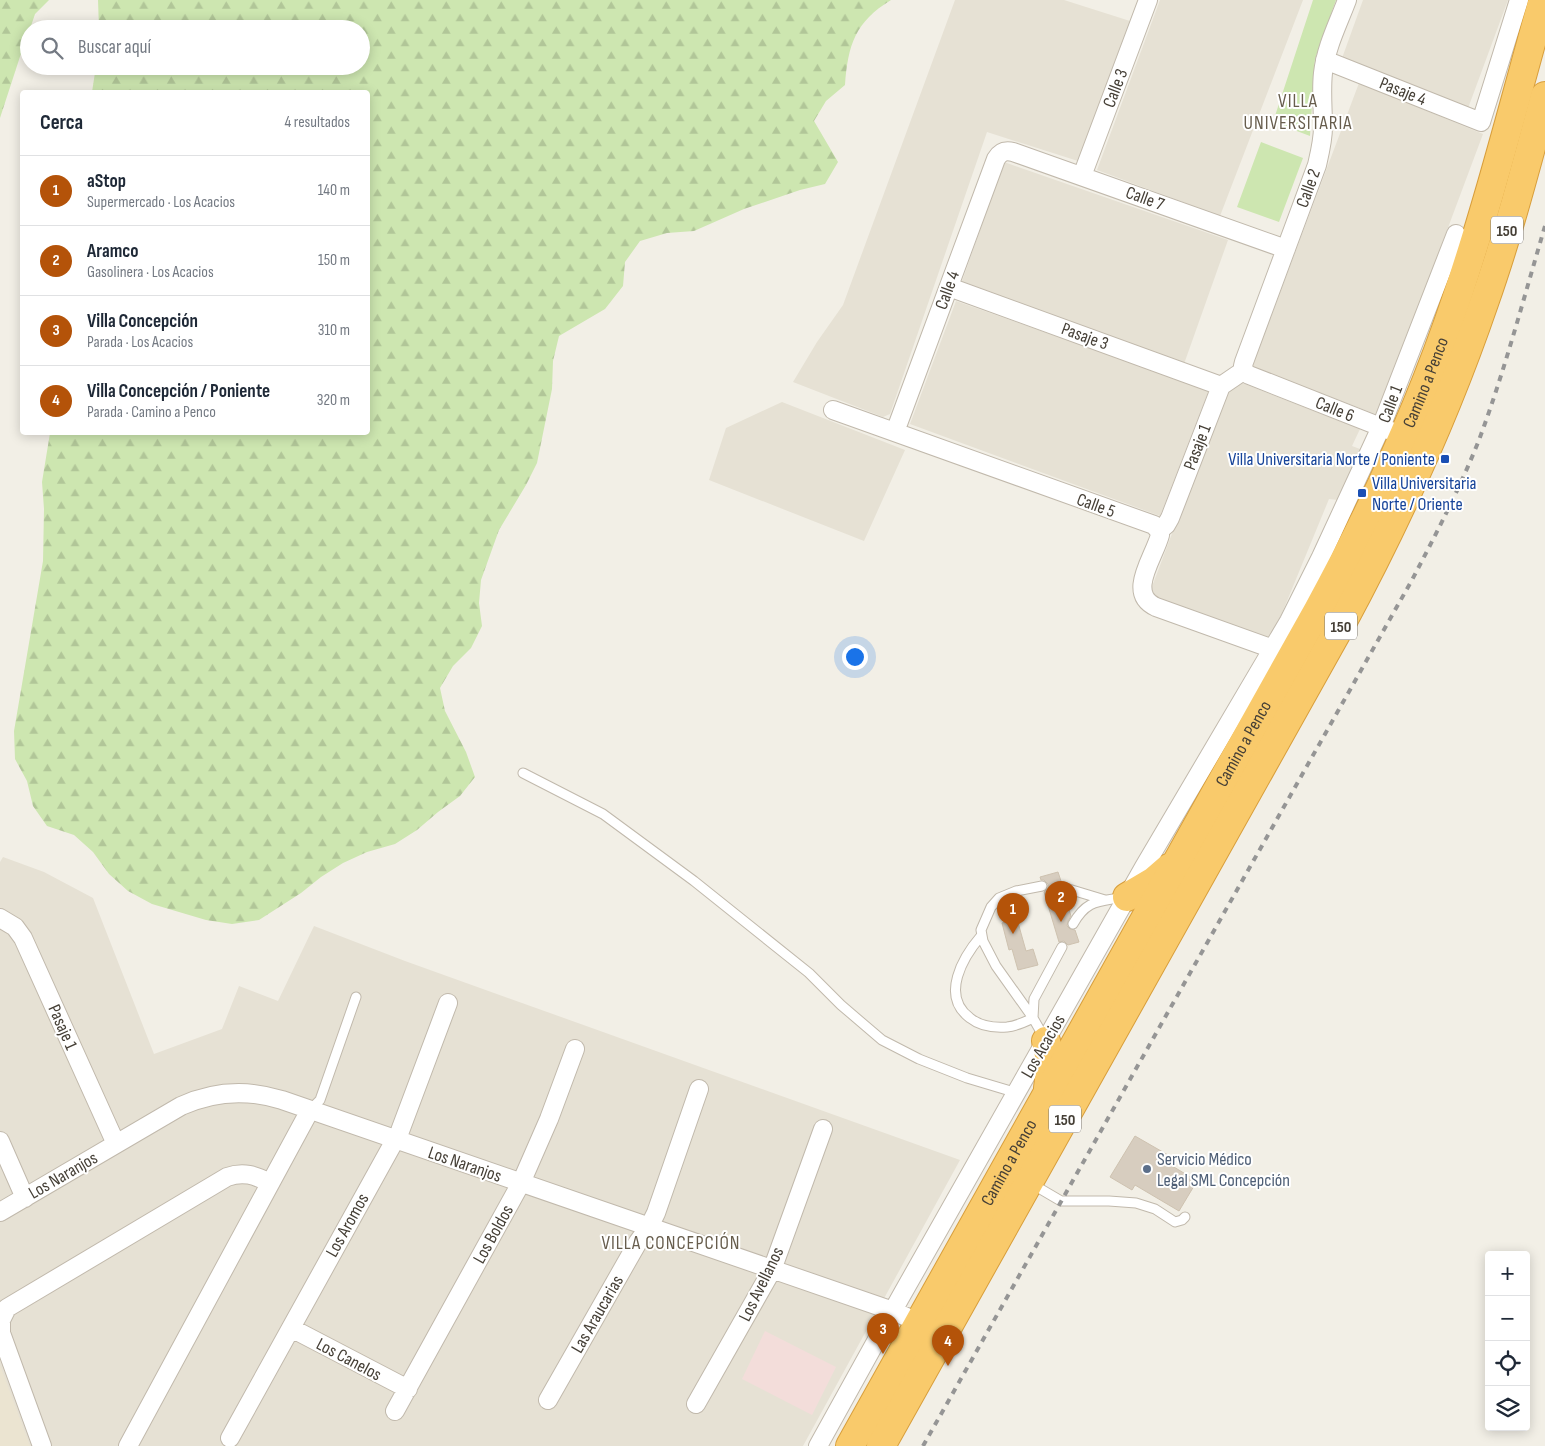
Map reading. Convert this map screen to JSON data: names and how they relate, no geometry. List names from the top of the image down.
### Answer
{
  "streets": {
    "highway": ["150", "Camino a Penco"],
    "street": [
      "Calle 3",
      "Pasaje 4",
      "Calle 2",
      "Calle 7",
      "Calle 4",
      "Pasaje 3",
      "Calle 1",
      "Calle 6",
      "Pasaje 1",
      "Calle 5",
      "Los Acacios",
      "Los Naranjos",
      "Los Aromos",
      "Los Boldos",
      "Los Avellanos",
      "Las Araucarias",
      "Los Canelos"
    ]
  },
  "crossings": [
    ["Calle 3", "Calle 7"],
    ["Pasaje 4", "Calle 2"],
    ["Calle 2", "Calle 7"],
    ["Calle 2", "Calle 6"],
    ["Calle 7", "Calle 4"],
    ["Calle 4", "Pasaje 3"],
    ["Calle 4", "Calle 5"],
    ["Pasaje 3", "Pasaje 1"],
    ["Camino a Penco", "Calle 1"],
    ["Camino a Penco", "Calle 6"],
    ["Camino a Penco", "Los Naranjos"],
    ["Calle 1", "Calle 6"],
    ["Calle 1", "Los Acacios"],
    ["Pasaje 1", "Calle 5"],
    ["Pasaje 1", "Los Naranjos"],
    ["Los Acacios", "Los Naranjos"],
    ["Los Naranjos", "Los Aromos"],
    ["Los Naranjos", "Los Boldos"],
    ["Los Naranjos", "Los Avellanos"],
    ["Los Naranjos", "Las Araucarias"],
    ["Los Aromos", "Los Canelos"],
    ["Los Boldos", "Los Canelos"]
  ],
  "districts": ["VILLA UNIVERSITARIA", "VILLA CONCEPCIÓN"],
  "places": {
    "transit": ["Villa Universitaria Norte / Poniente", "Villa Universitaria Norte / Oriente"],
    "other": ["Servicio Médico Legal SML Concepción"]
  },
  "page": {
    "search": "Buscar aquí",
    "heading": ["Cerca", "4 resultados"],
    "list": [
      {
        "mark": "1",
        "name": "aStop",
        "note": "Supermercado · Los Acacios",
        "value": "140 m"
      },
      {
        "mark": "2",
        "name": "Aramco",
        "note": "Gasolinera · Los Acacios",
        "value": "150 m"
      },
      {
        "mark": "3",
        "name": "Villa Concepción",
        "note": "Parada · Los Acacios",
        "value": "310 m"
      },
      {
        "mark": "4",
        "name": "Villa Concepción / Poniente",
        "note": "Parada · Camino a Penco",
        "value": "320 m"
      }
    ],
    "pins": [
      "2",
      "1",
      "3",
      "4"
    ],
    "map_buttons": ["+", "−"]
  }
}
